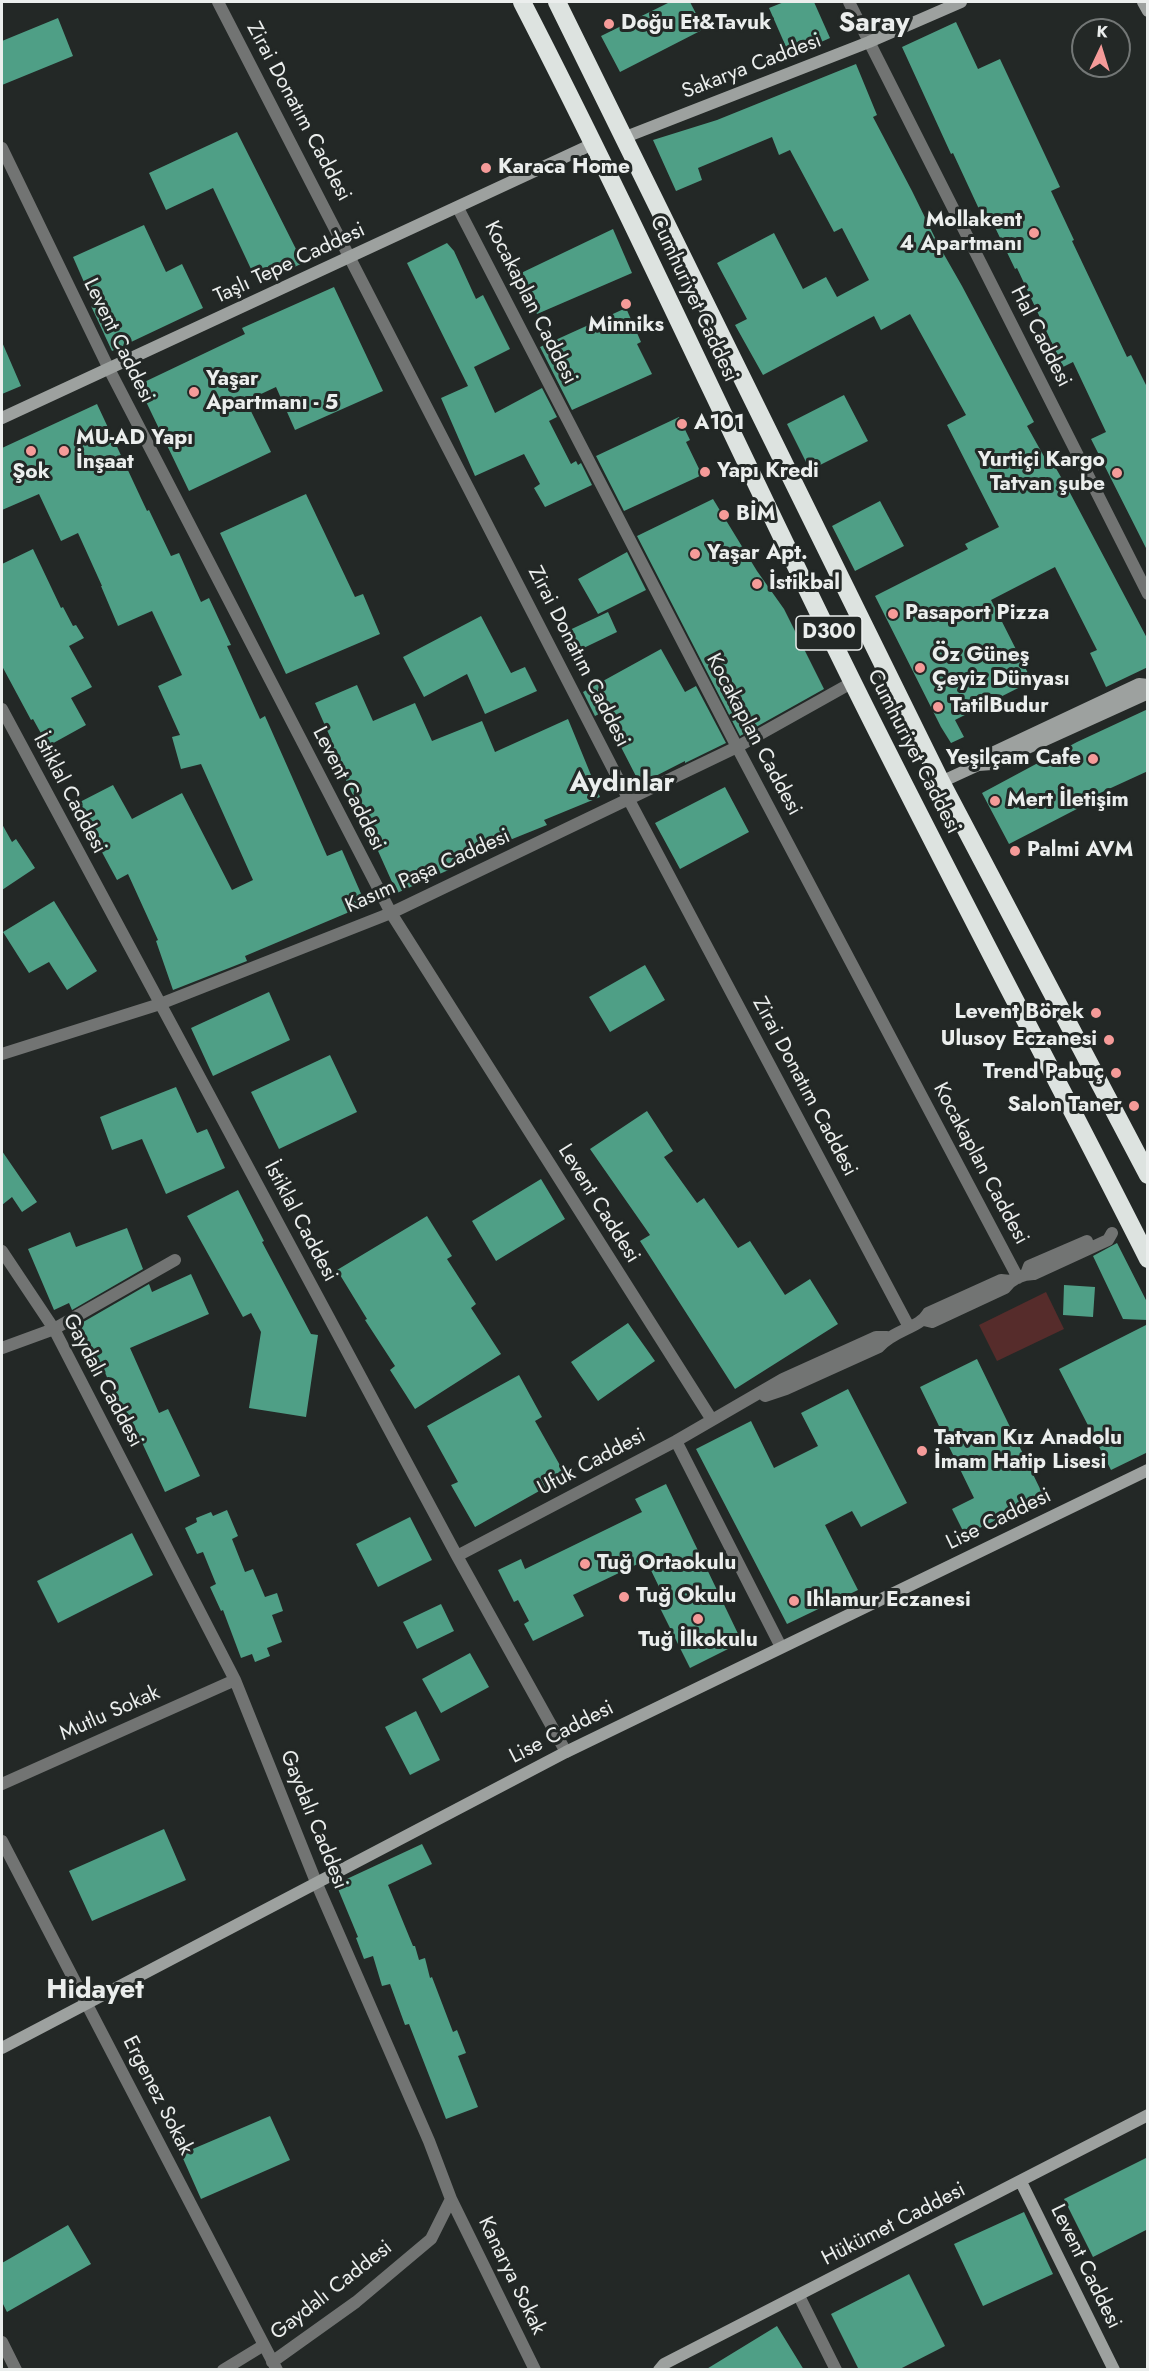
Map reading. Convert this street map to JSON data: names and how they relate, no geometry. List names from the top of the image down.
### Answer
{
  "streets": {
    "highway": ["Cumhuriyet Caddesi", "D300"],
    "street": [
      "Sakarya Caddesi",
      "Zirai Donatım Caddesi",
      "Taşlı Tepe Caddesi",
      "Kocakaplan Caddesi",
      "Hal Caddesi",
      "Levent Caddesi",
      "İstiklal Caddesi",
      "Kasım Paşa Caddesi",
      "Gaydalı Caddesi",
      "Ufuk Caddesi",
      "Lise Caddesi",
      "Mutlu Sokak",
      "Ergenez Sokak",
      "Hükümet Caddesi",
      "Kanarya Sokak"
    ]
  },
  "crossings": [
    ["Sakarya Caddesi", "Cumhuriyet Caddesi"],
    ["Sakarya Caddesi", "Hal Caddesi"],
    ["Zirai Donatım Caddesi", "Taşlı Tepe Caddesi"],
    ["Zirai Donatım Caddesi", "Kasım Paşa Caddesi"],
    ["Zirai Donatım Caddesi", "Ufuk Caddesi"],
    ["Taşlı Tepe Caddesi", "Cumhuriyet Caddesi"],
    ["Taşlı Tepe Caddesi", "Kocakaplan Caddesi"],
    ["Taşlı Tepe Caddesi", "Levent Caddesi"],
    ["Cumhuriyet Caddesi", "Kasım Paşa Caddesi"],
    ["Cumhuriyet Caddesi", "Ufuk Caddesi"],
    ["Kocakaplan Caddesi", "Kasım Paşa Caddesi"],
    ["Kocakaplan Caddesi", "Ufuk Caddesi"],
    ["Levent Caddesi", "Kasım Paşa Caddesi"],
    ["Levent Caddesi", "Ufuk Caddesi"],
    ["Levent Caddesi", "Hükümet Caddesi"],
    ["İstiklal Caddesi", "Kasım Paşa Caddesi"],
    ["İstiklal Caddesi", "Ufuk Caddesi"],
    ["İstiklal Caddesi", "Lise Caddesi"],
    ["Gaydalı Caddesi", "Lise Caddesi"],
    ["Gaydalı Caddesi", "Mutlu Sokak"],
    ["Gaydalı Caddesi", "Ergenez Sokak"],
    ["Gaydalı Caddesi", "Kanarya Sokak"],
    ["Lise Caddesi", "Ergenez Sokak"]
  ],
  "districts": ["Saray", "Aydınlar", "Hidayet"],
  "places": [
    "Doğu Et&Tavuk",
    "Karaca Home",
    "Mollakent 4 Apartmanı",
    "Minniks",
    "Yaşar Apartmanı - 5",
    "A101",
    "Şok",
    "MU-AD Yapı İnşaat",
    "Yapı Kredi",
    "Yurtiçi Kargo Tatvan şube",
    "BİM",
    "Yaşar Apt.",
    "İstikbal",
    "Pasaport Pizza",
    "Öz Güneş Çeyiz Dünyası",
    "TatilBudur",
    "Yeşilçam Cafe",
    "Mert İletişim",
    "Palmi AVM",
    "Levent Börek",
    "Ulusoy Eczanesi",
    "Trend Pabuç",
    "Salon Taner",
    "Tatvan Kız Anadolu İmam Hatip Lisesi",
    "Tuğ Ortaokulu",
    "Tuğ Okulu",
    "Ihlamur Eczanesi",
    "Tuğ İlkokulu"
  ],
  "north": "top"
}
